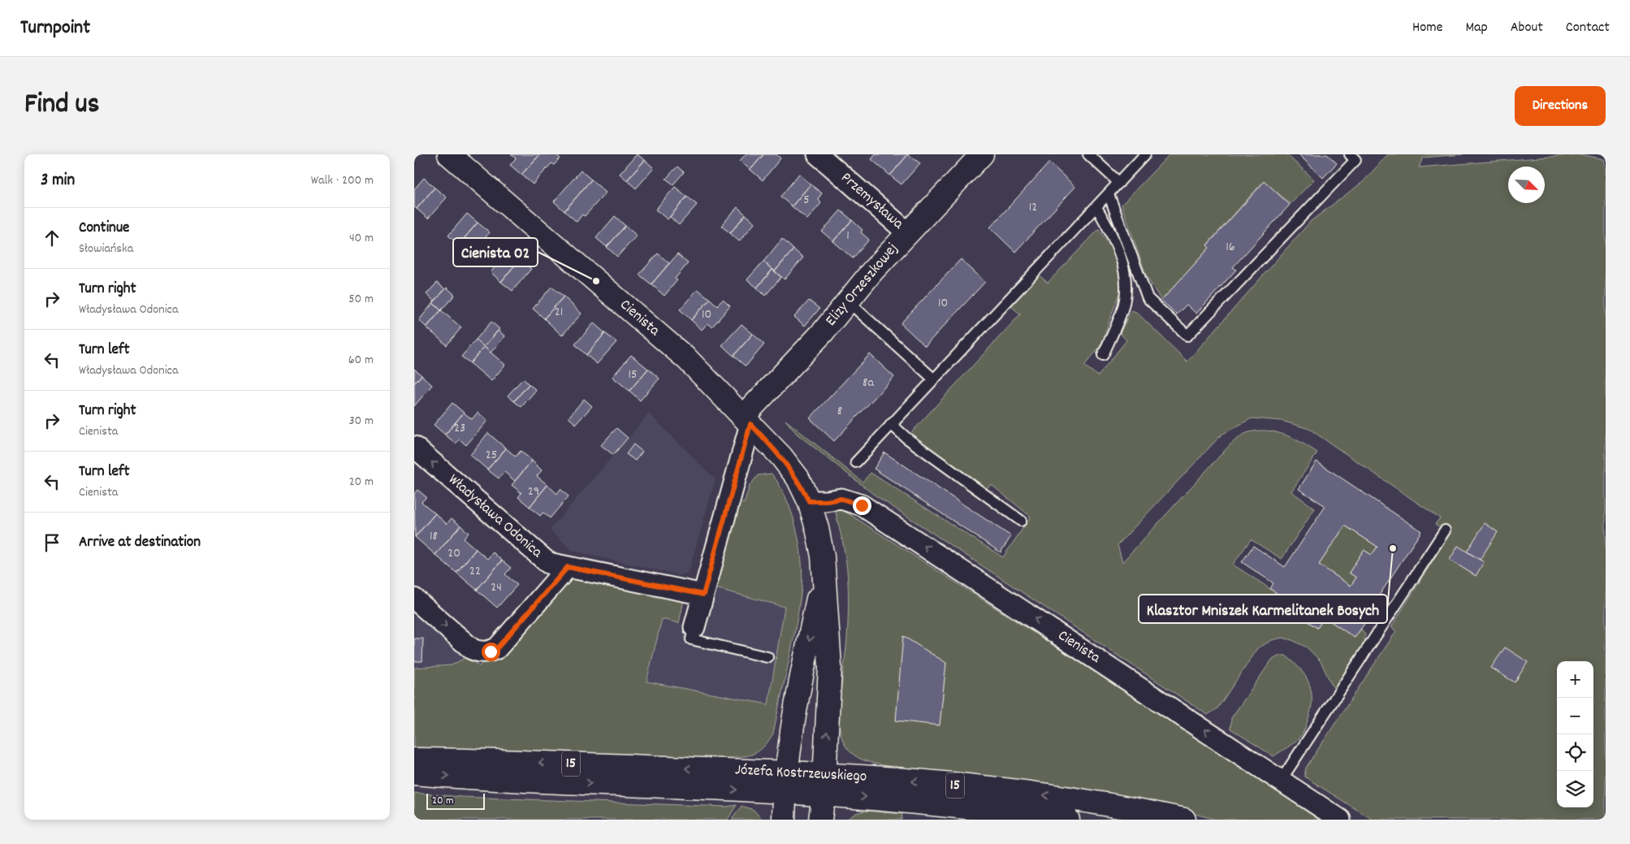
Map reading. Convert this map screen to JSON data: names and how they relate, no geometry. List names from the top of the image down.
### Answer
{
  "streets": {
    "street": [
      "Przemysława",
      "Elizy Orzeszkowej",
      "Cienista",
      "Władysława Odonica",
      "15",
      "Józefa Kostrzewskiego"
    ]
  },
  "crossings": [
    ["Przemysława", "Elizy Orzeszkowej"],
    ["Elizy Orzeszkowej", "Cienista"],
    ["Cienista", "Józefa Kostrzewskiego"]
  ],
  "one_way": ["Władysława Odonica"],
  "places": ["Cienista 02", "Klasztor Mniszek Karmelitanek Bosych"],
  "house_numbers": [
    "5",
    "12",
    "1",
    "16",
    "10",
    "21",
    "10",
    "15",
    "8a",
    "8",
    "23",
    "25",
    "29",
    "18",
    "20",
    "22",
    "24"
  ],
  "scale_bar": "20 m",
  "north": "bottom right",
  "page": {
    "header": "Turnpoint",
    "nav": [
      "Home",
      "Map",
      "About",
      "Contact"
    ],
    "title": "Find us",
    "buttons": "Directions",
    "heading": ["3 min", "Walk · 200 m"],
    "list": [
      ["Continue", "Słowiańska", "40 m"],
      ["Turn right", "Władysława Odonica", "50 m"],
      ["Turn left", "Władysława Odonica", "60 m"],
      ["Turn right", "Cienista", "30 m"],
      ["Turn left", "Cienista", "20 m"],
      "Arrive at destination"
    ],
    "map_buttons": ["+", "−"],
    "scale": "20 m"
  }
}
